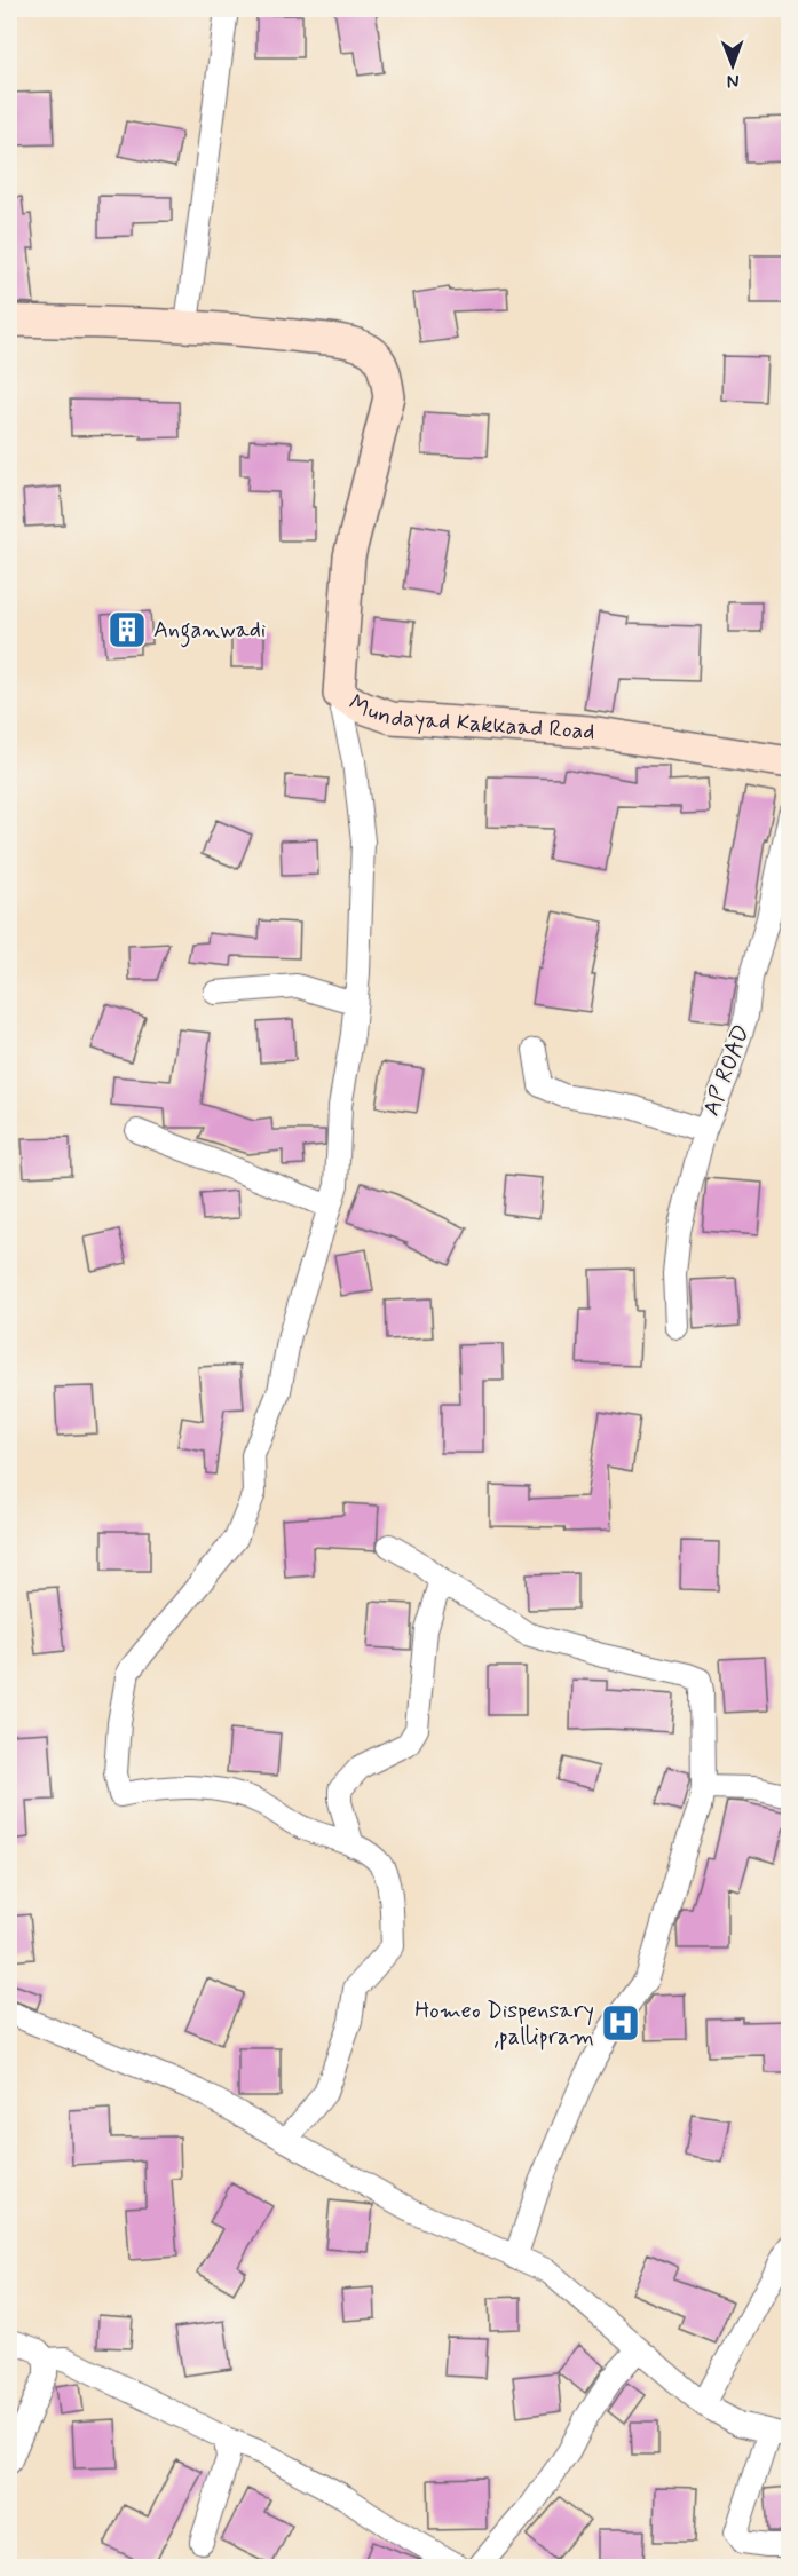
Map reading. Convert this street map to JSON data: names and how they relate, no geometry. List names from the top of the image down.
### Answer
{
  "streets": {
    "main road": ["Mundayad Kakkaad Road"],
    "street": ["AP ROAD"]
  },
  "places": {
    "building": ["Anganwadi"],
    "hospital": ["Homeo Dispensary ,pallipram"]
  },
  "north": "bottom"
}
